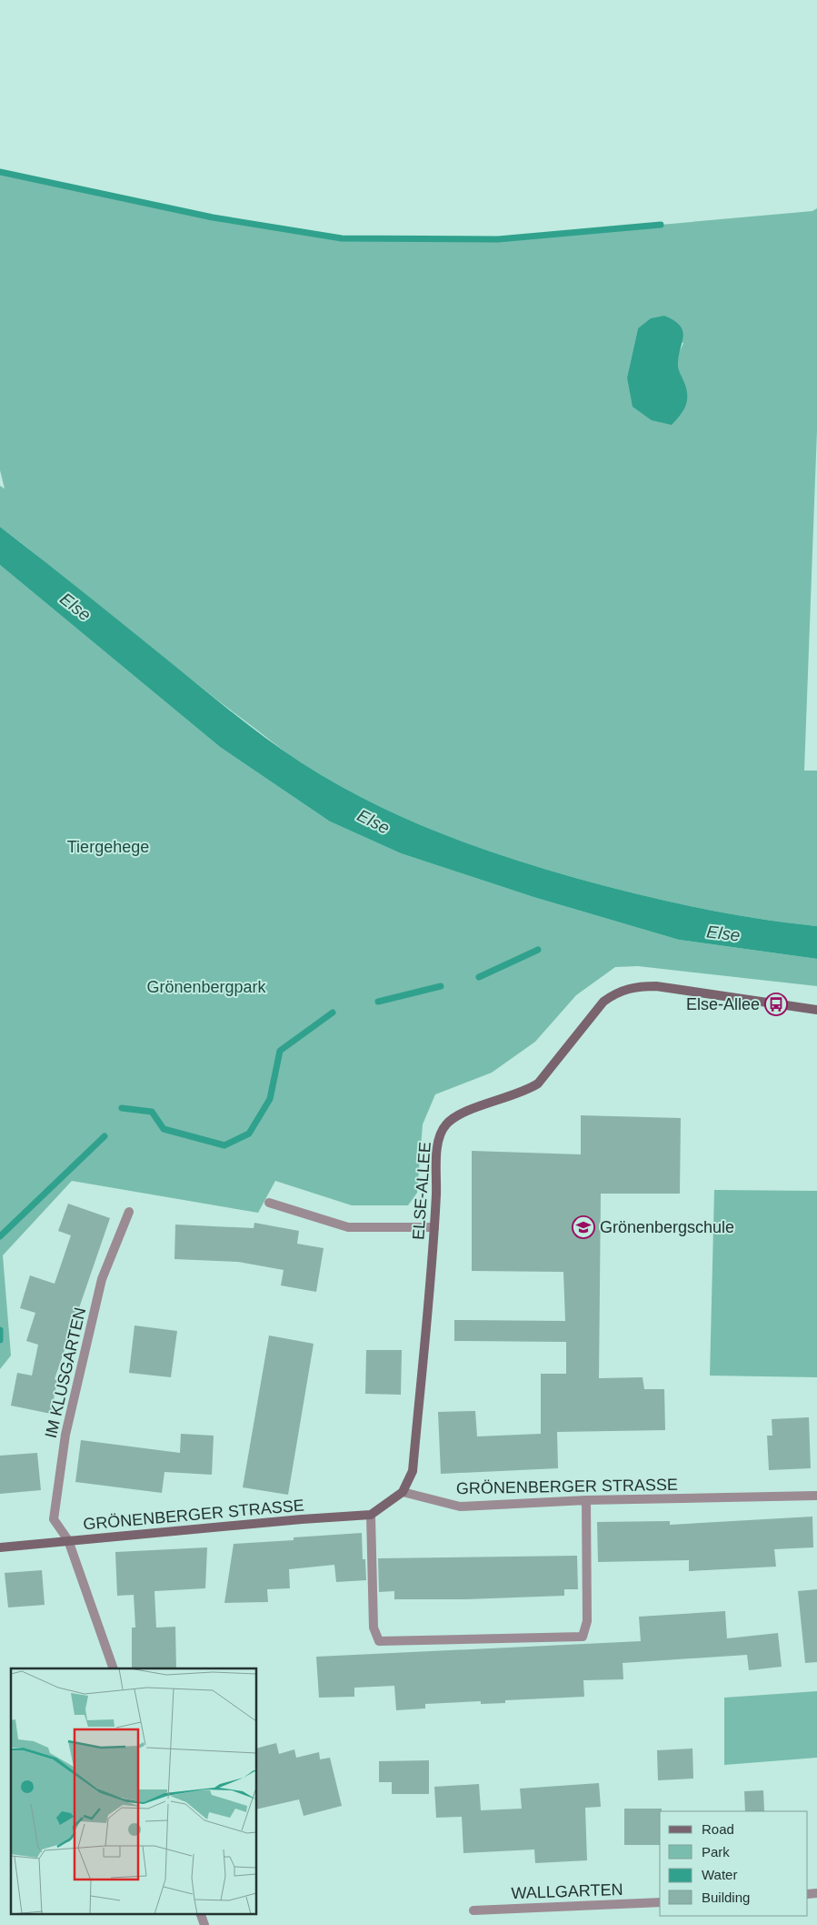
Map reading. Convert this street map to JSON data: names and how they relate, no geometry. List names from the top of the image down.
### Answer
{
  "streets": {
    "street": [
      "ELSE-ALLEE",
      "IM KLUSGARTEN",
      "GRÖNENBERGER STRASSE",
      "WALLGARTEN"
    ]
  },
  "crossings": [
    ["ELSE-ALLEE", "GRÖNENBERGER STRASSE"],
    ["IM KLUSGARTEN", "GRÖNENBERGER STRASSE"]
  ],
  "water": ["Else"],
  "parks": ["Tiergehege", "Grönenbergpark"],
  "places": {
    "bus stop": ["Else-Allee"],
    "school or university": ["Grönenbergschule"]
  },
  "legend": [
    "Road",
    "Park",
    "Water",
    "Building"
  ]
}
